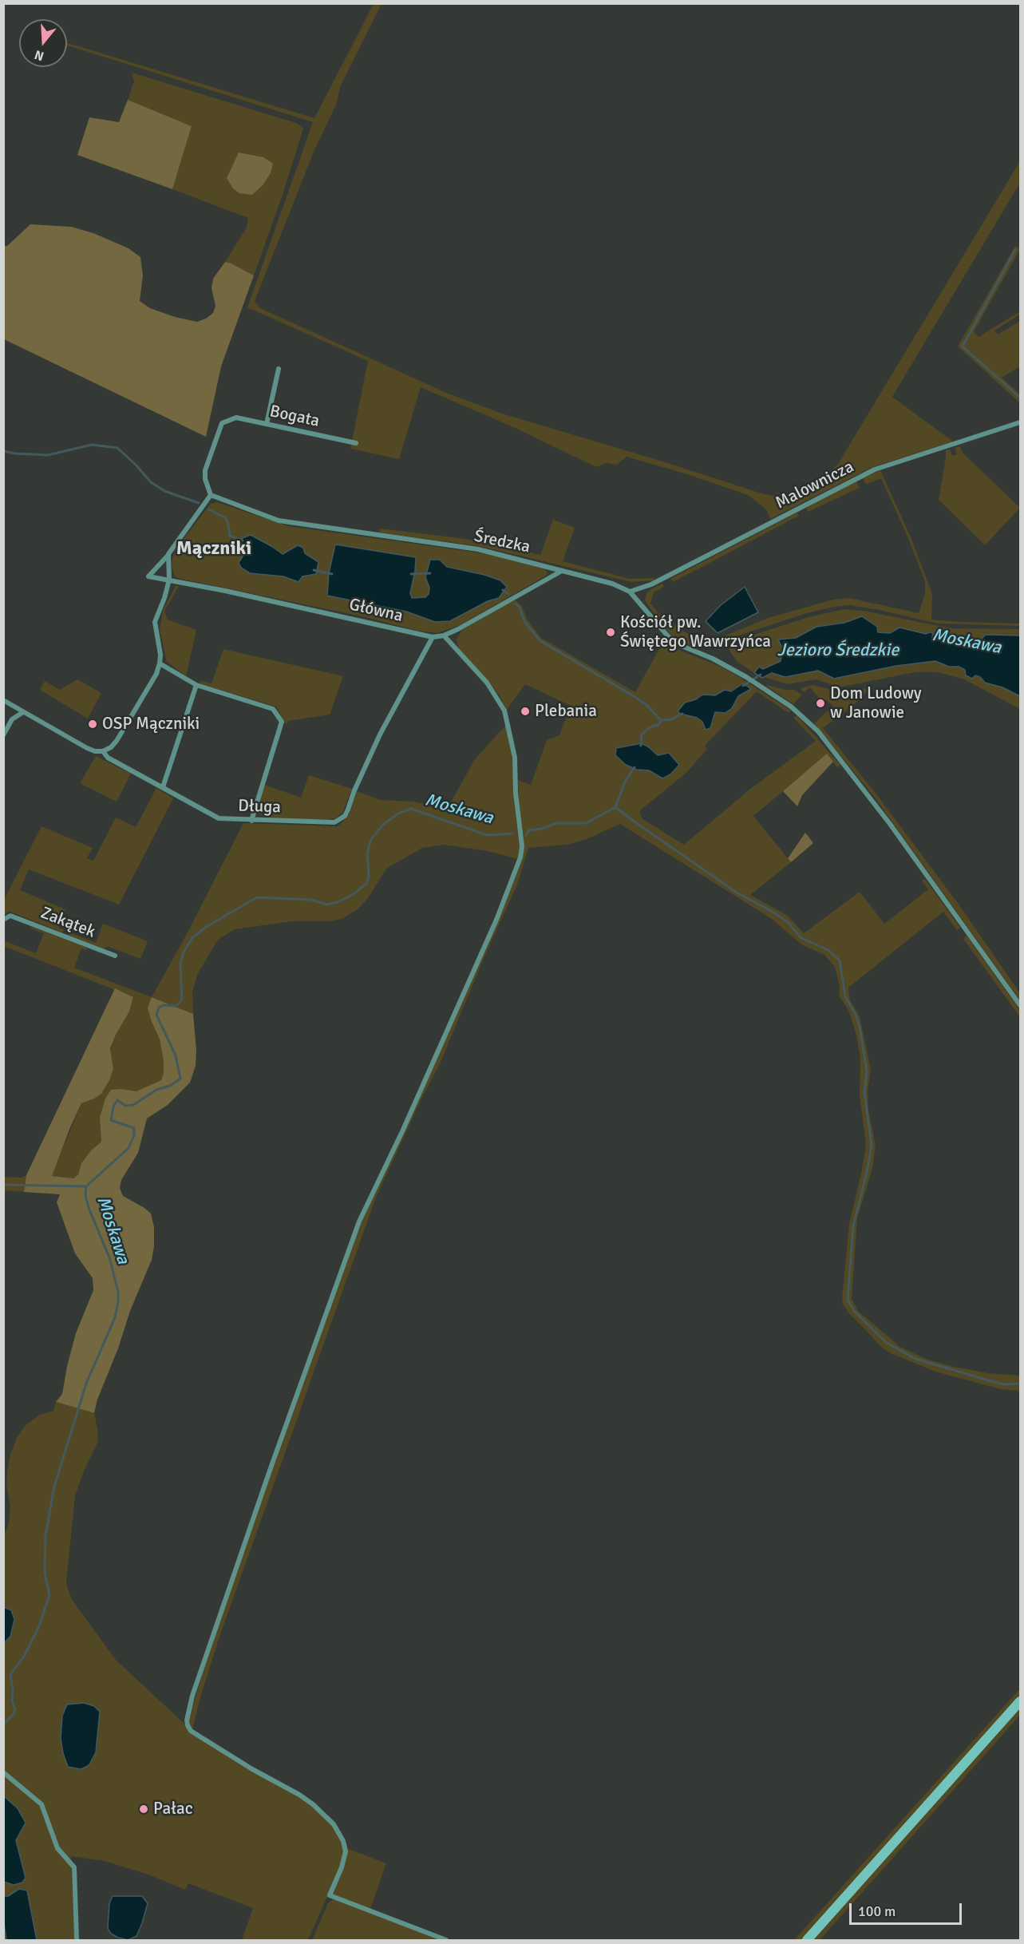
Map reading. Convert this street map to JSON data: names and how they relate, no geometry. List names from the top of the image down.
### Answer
{
  "streets": {
    "street": [
      "Bogata",
      "Malownicza",
      "Średzka",
      "Główna",
      "Długa",
      "Zakątek"
    ]
  },
  "crossings": [
    ["Bogata", "Średzka"],
    ["Malownicza", "Średzka"],
    ["Średzka", "Główna"],
    ["Główna", "Długa"]
  ],
  "districts": ["Mączniki"],
  "water": ["Moskawa", "Jezioro Średzkie"],
  "places": [
    "Kościół pw. Świętego Wawrzyńca",
    "Dom Ludowy w Janowie",
    "Plebania",
    "OSP Mączniki",
    "Pałac"
  ],
  "scale_bar": "100 m",
  "north": "bottom"
}
